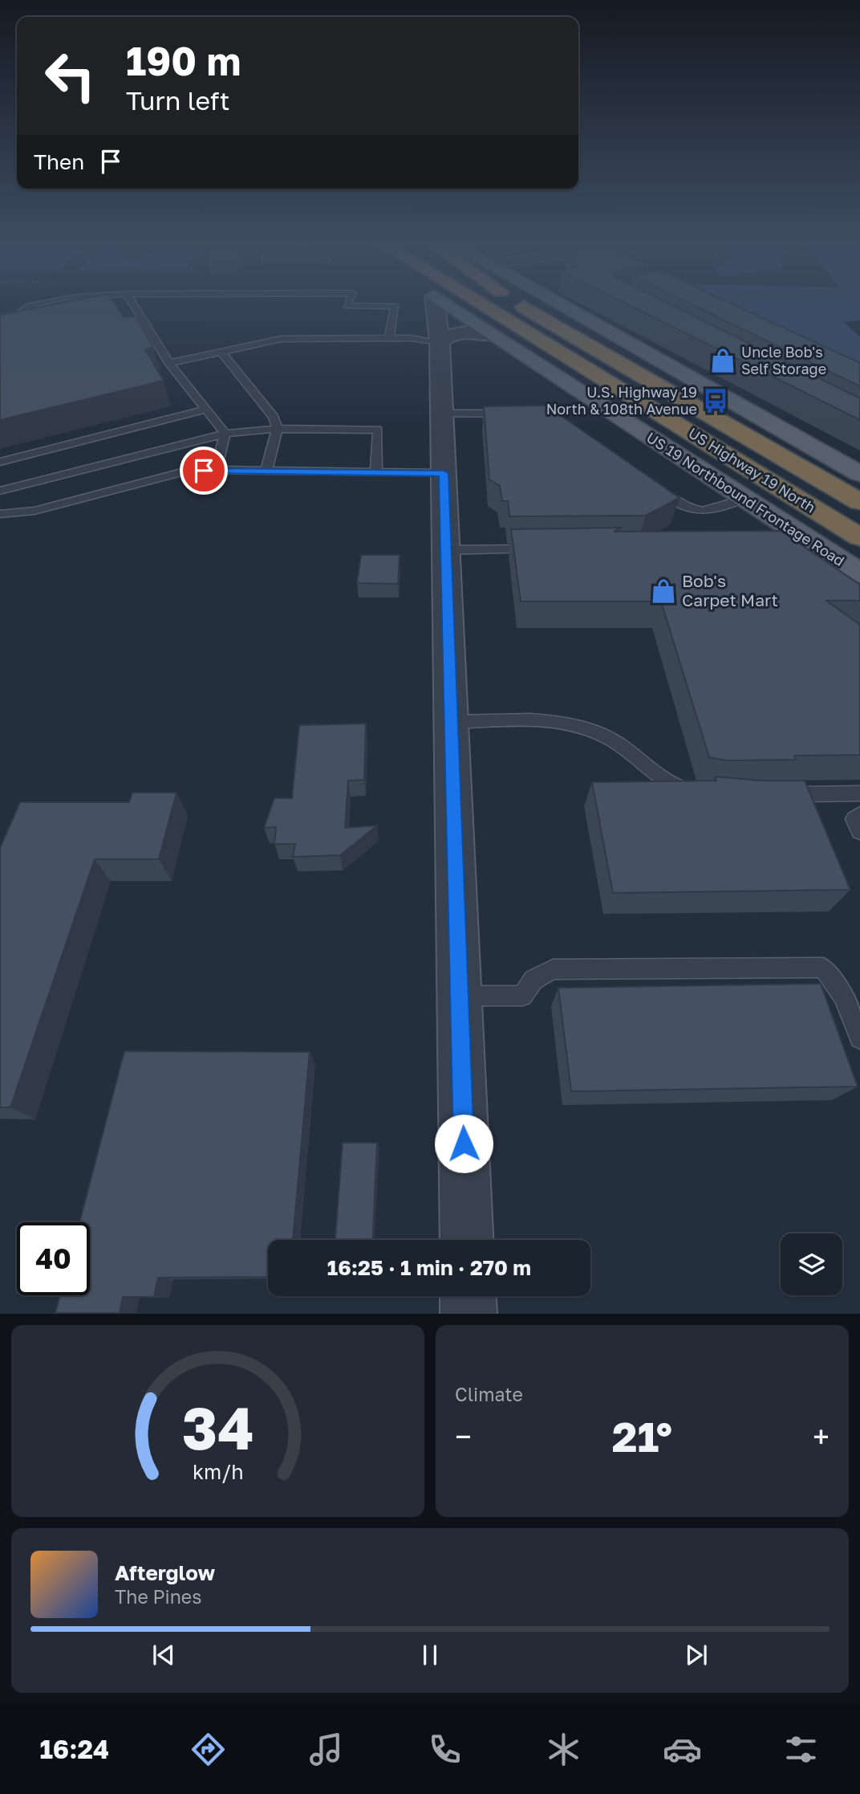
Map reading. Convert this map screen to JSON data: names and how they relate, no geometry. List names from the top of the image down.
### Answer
{
  "streets": {
    "highway": ["US Highway 19 North"],
    "main road": ["US 19 Northbound Frontage Road"]
  },
  "places": {
    "shop": ["Uncle Bob's Self Storage", "Bob's Carpet Mart"],
    "bus stop": ["U.S. Highway 19 North & 108th Avenue"]
  },
  "page": {
    "turn": ["190 m", "Turn left"],
    "then": "Then",
    "limit": "40",
    "trip": "16:25 · 1 min · 270 m",
    "tile": "Climate",
    "heat": ["−", "21°", "+"],
    "song": ["Afterglow", "The Pines"],
    "tabs": "16:24",
    "gauge": ["34", "km/h"]
  }
}
